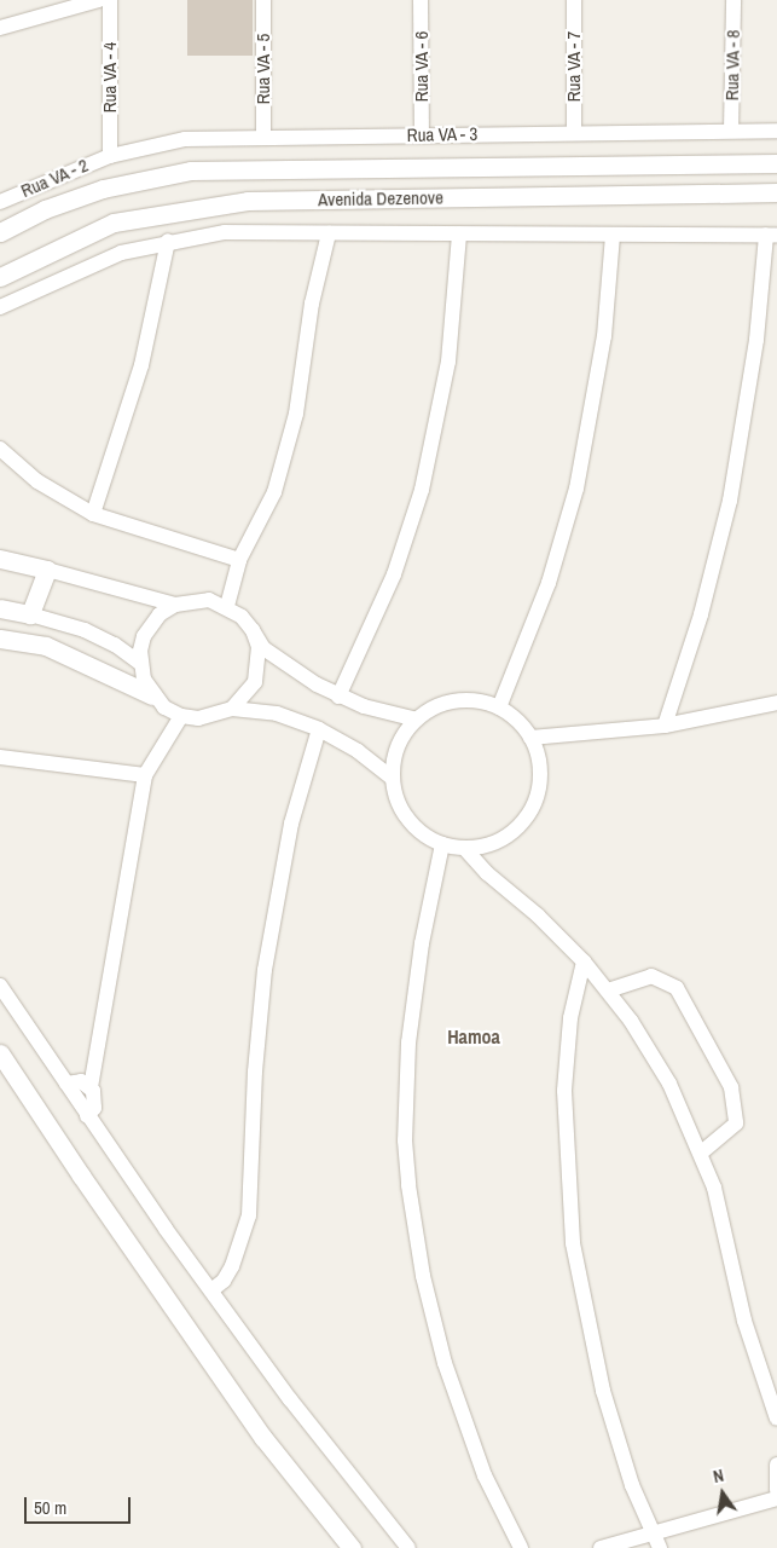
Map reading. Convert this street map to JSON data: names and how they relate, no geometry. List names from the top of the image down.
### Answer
{
  "streets": {
    "street": [
      "Rua VA - 8",
      "Rua VA - 6",
      "Rua VA - 7",
      "Rua VA - 5",
      "Rua VA - 4",
      "Rua VA - 3",
      "Rua VA - 2",
      "Avenida Dezenove"
    ]
  },
  "crossings": [
    ["Rua VA - 8", "Rua VA - 3"],
    ["Rua VA - 6", "Rua VA - 3"],
    ["Rua VA - 7", "Rua VA - 3"],
    ["Rua VA - 5", "Rua VA - 3"],
    ["Rua VA - 4", "Rua VA - 3"],
    ["Rua VA - 4", "Rua VA - 2"],
    ["Rua VA - 3", "Rua VA - 2"]
  ],
  "districts": ["Hamoa"],
  "scale_bar": "50 m",
  "north": "top"
}
